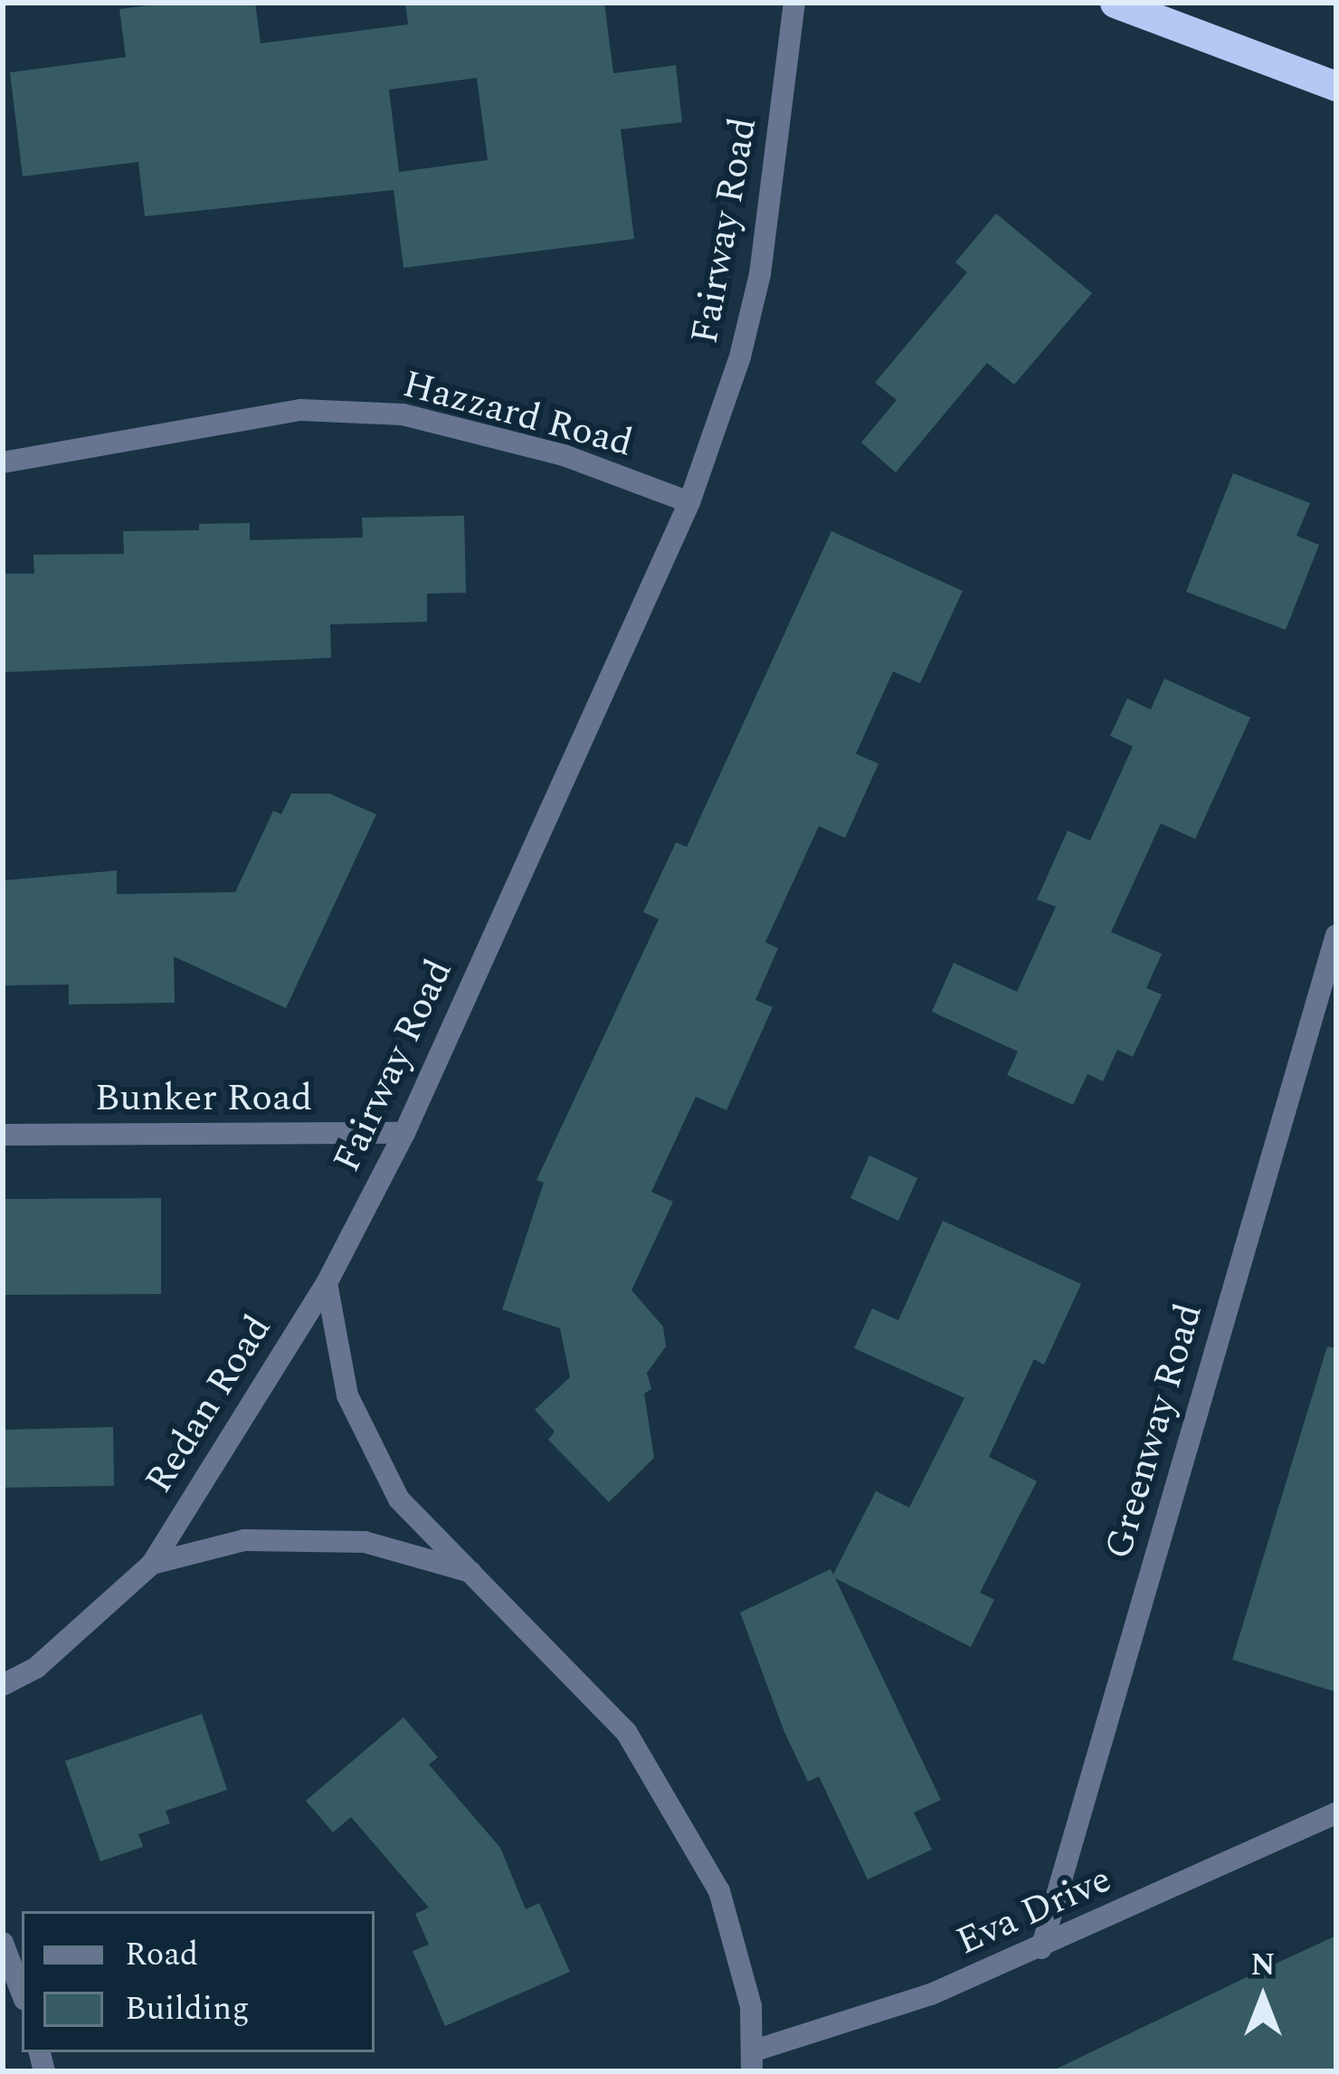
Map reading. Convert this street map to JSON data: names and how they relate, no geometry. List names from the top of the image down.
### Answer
{
  "streets": {
    "street": [
      "Fairway Road",
      "Hazzard Road",
      "Bunker Road",
      "Redan Road",
      "Greenway Road",
      "Eva Drive"
    ]
  },
  "crossings": [
    ["Fairway Road", "Hazzard Road"],
    ["Fairway Road", "Bunker Road"],
    ["Fairway Road", "Redan Road"],
    ["Greenway Road", "Eva Drive"]
  ],
  "legend": ["Road", "Building"],
  "north": "top"
}
